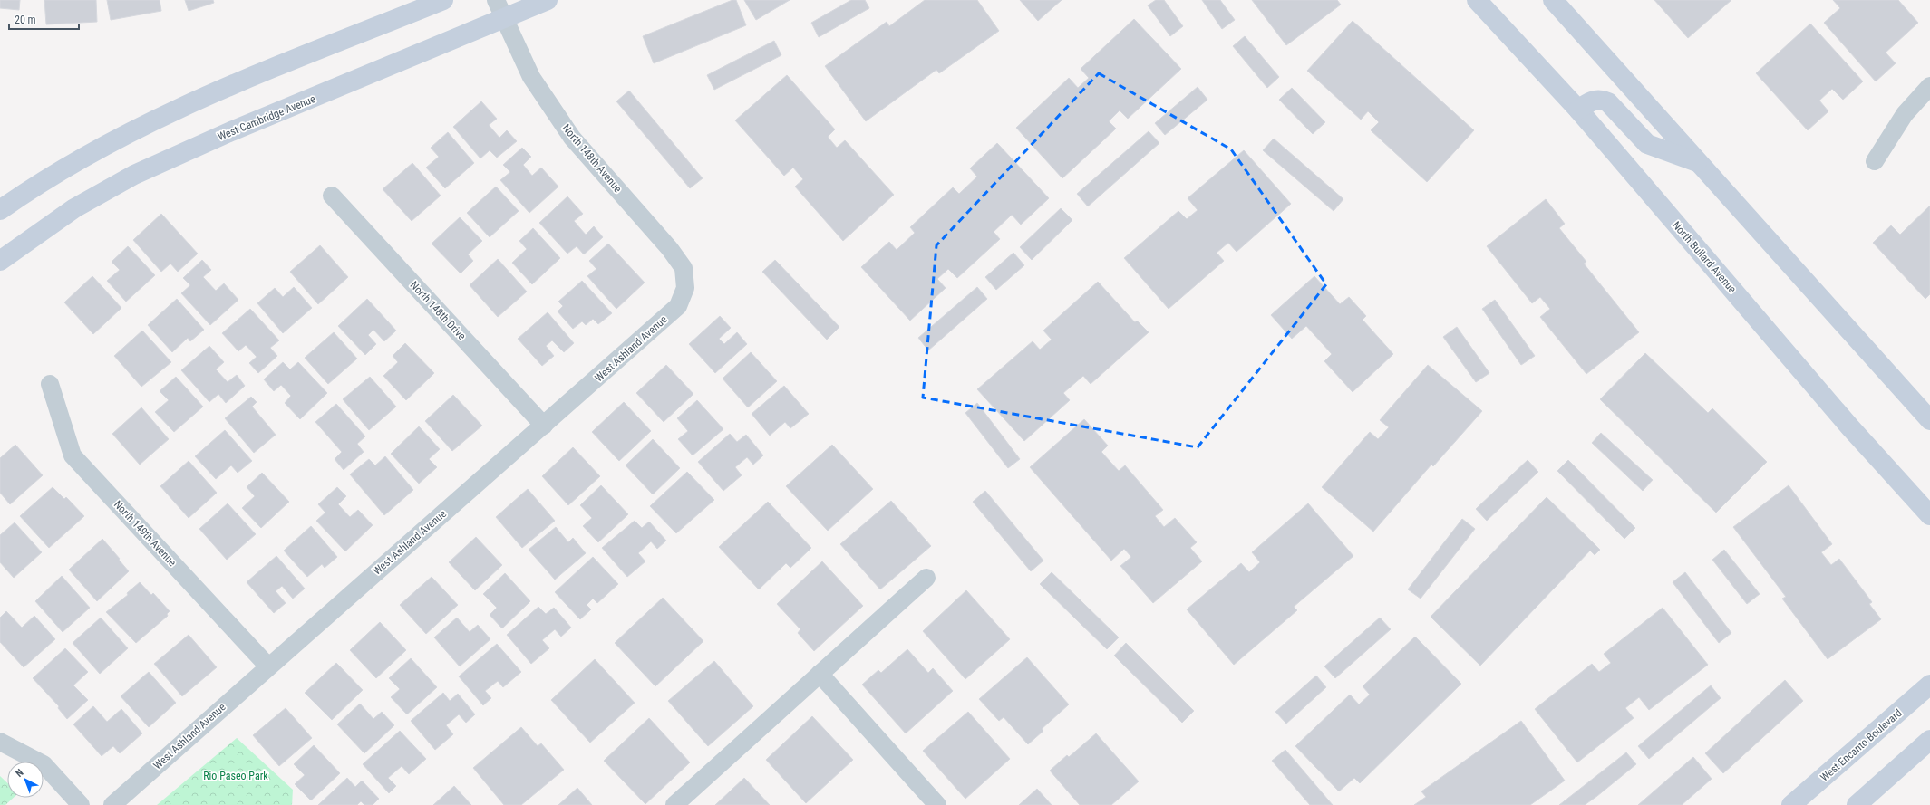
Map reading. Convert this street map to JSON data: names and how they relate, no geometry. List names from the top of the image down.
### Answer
{
  "streets": {
    "main road": ["West Cambridge Avenue", "North Bullard Avenue", "West Encanto Boulevard"],
    "street": [
      "North 148th Avenue",
      "North 148th Drive",
      "West Ashland Avenue",
      "North 149th Avenue"
    ]
  },
  "crossings": [
    ["West Cambridge Avenue", "North 148th Avenue"],
    ["North 148th Avenue", "West Ashland Avenue"],
    ["North 148th Drive", "West Ashland Avenue"],
    ["West Ashland Avenue", "North 149th Avenue"]
  ],
  "parks": ["Rio Paseo Park"],
  "scale_bar": "20 m",
  "north": "top left"
}
